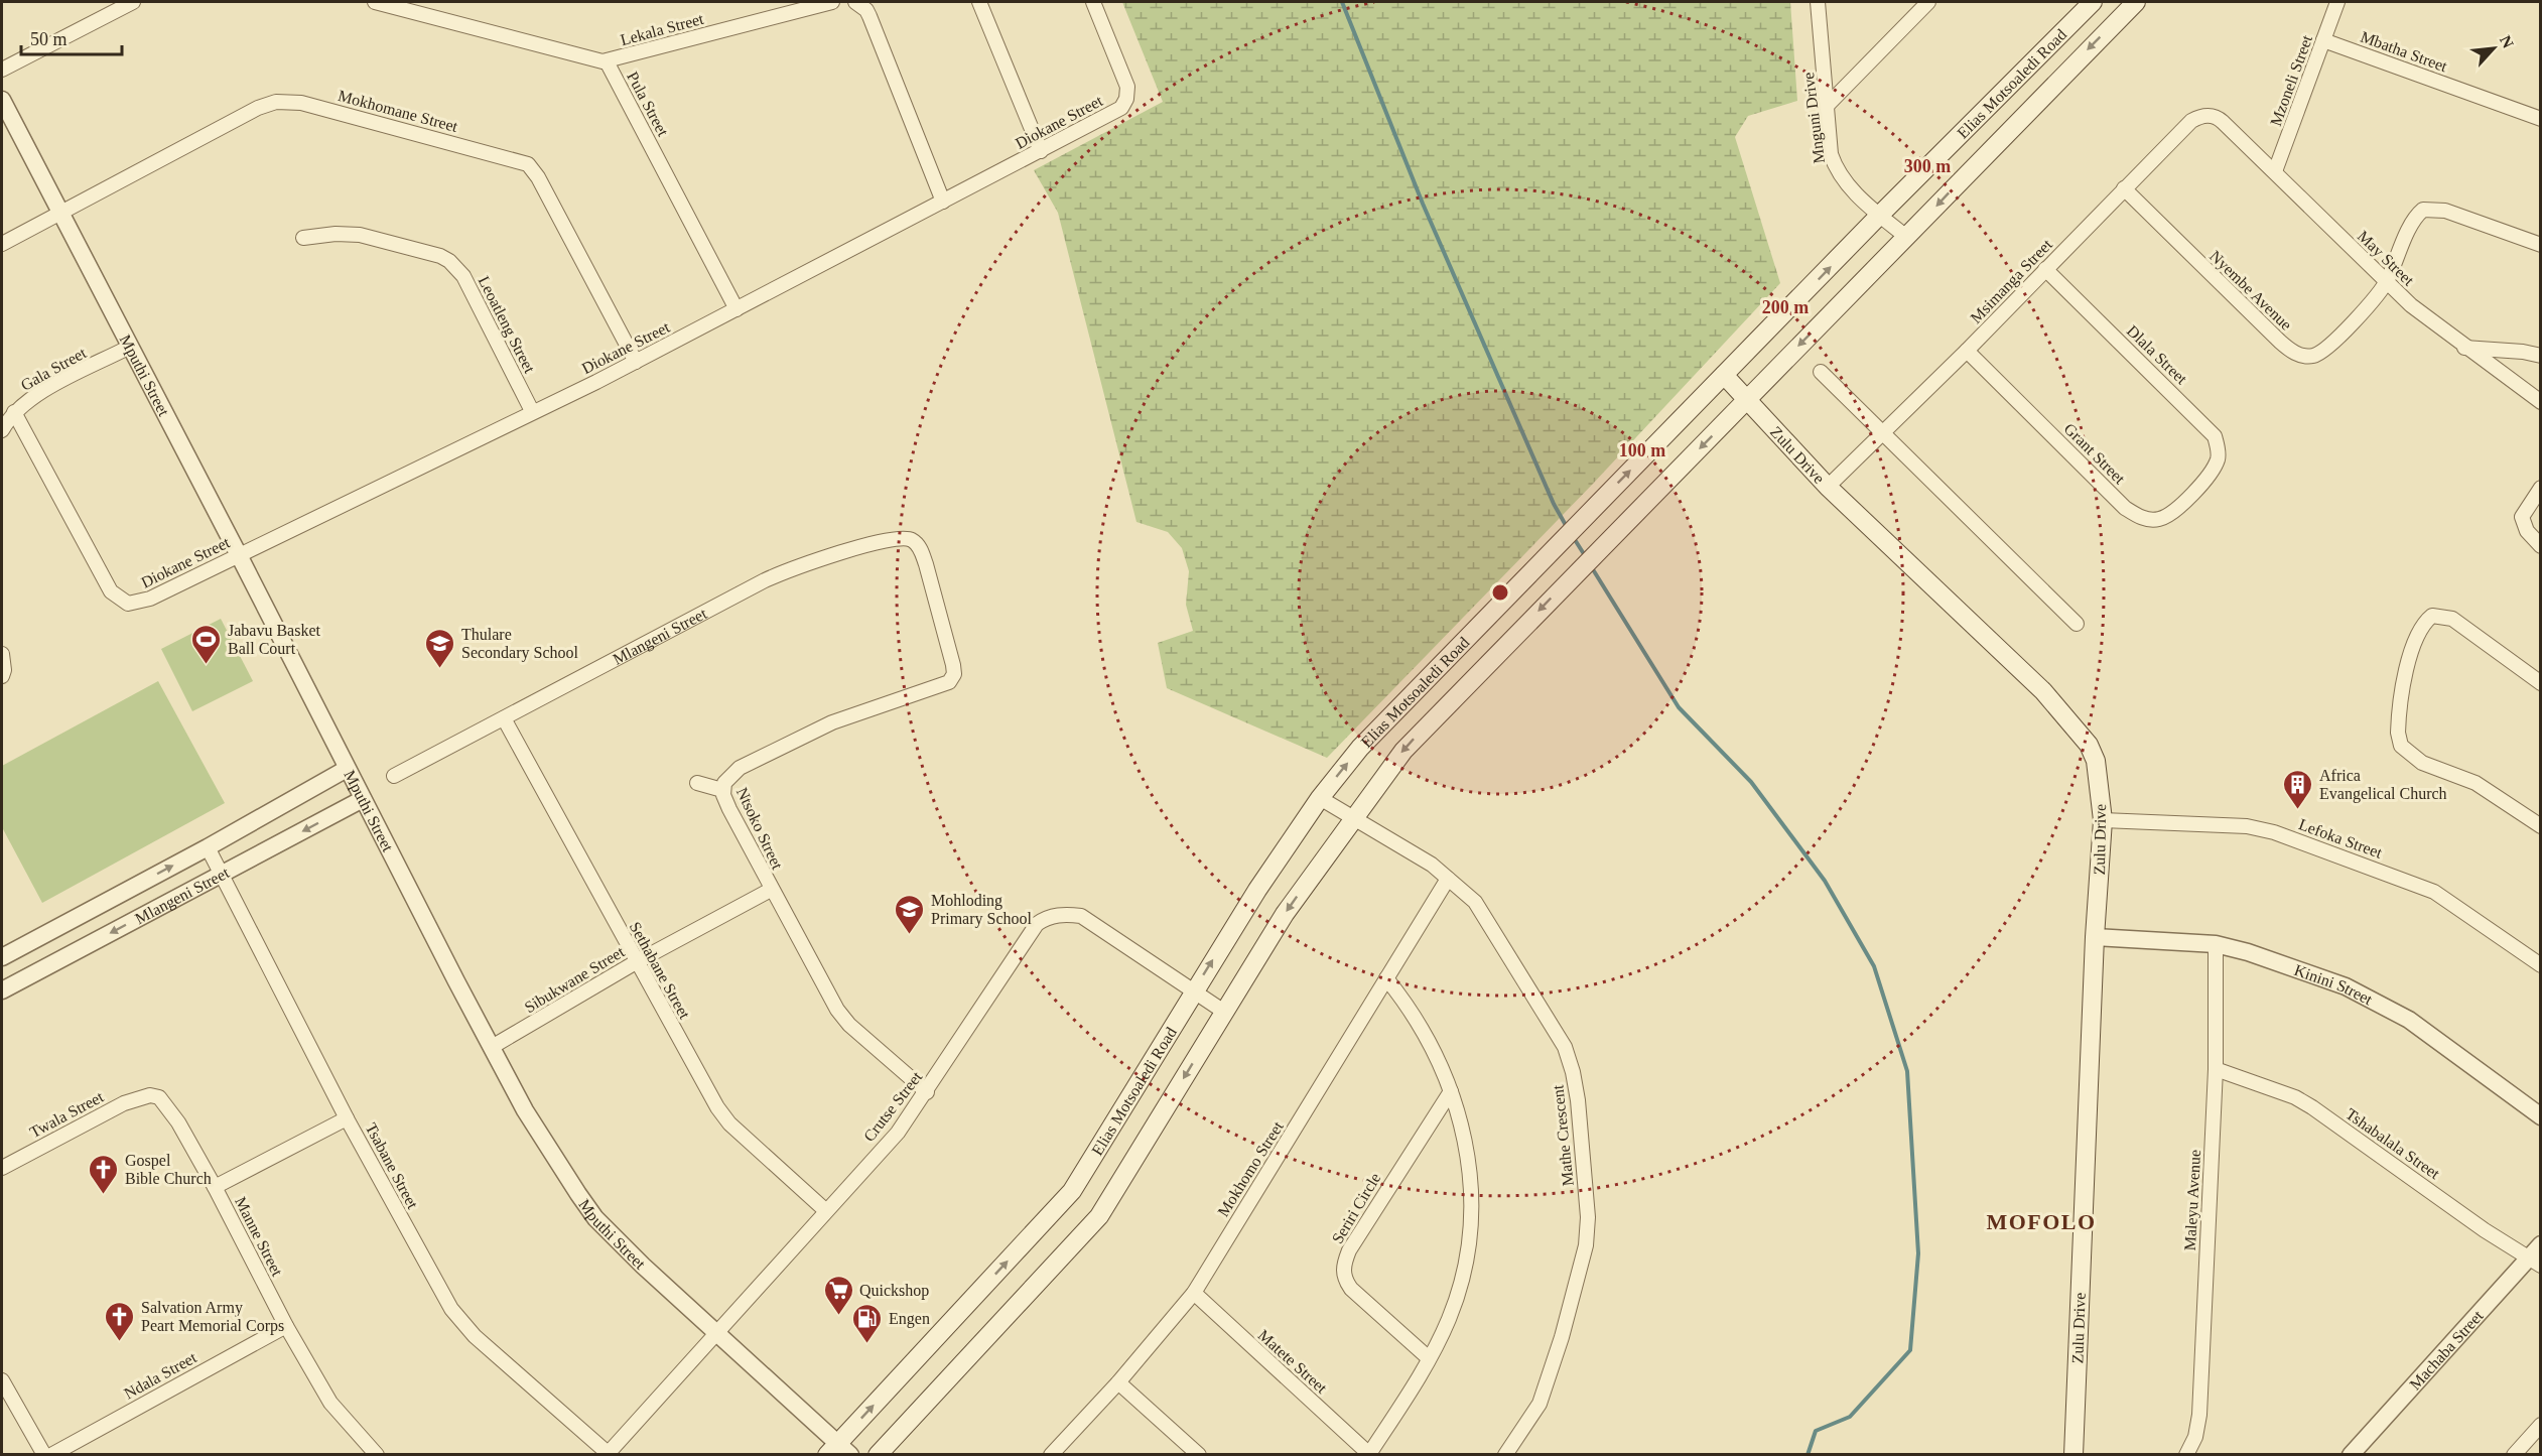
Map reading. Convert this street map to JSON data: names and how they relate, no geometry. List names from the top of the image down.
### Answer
{
  "streets": {
    "main road": ["Elias Motsoaledi Road", "Zulu Drive"],
    "street": [
      "Lekala Street",
      "Mbatha Street",
      "Mzoneli Street",
      "Pula Street",
      "Mokhomane Street",
      "Mnguni Drive",
      "Diokane Street",
      "May Street",
      "Msimanga Street",
      "Nyembe Avenue",
      "Leoatleng Street",
      "Dlala Street",
      "Gala Street",
      "Mputhi Street",
      "Grant Street",
      "Mlangeni Street",
      "Ntsoko Street",
      "Lefoka Street",
      "Sethabane Street",
      "Sibukwane Street",
      "Kinini Street",
      "Crutse Street",
      "Twala Street",
      "Mathe Crescent",
      "Tshabalala Street",
      "Tsabane Street",
      "Mokhomo Street",
      "Maleyu Avenue",
      "Seriri Circle",
      "Manne Street",
      "Machaba Street",
      "Matete Street",
      "Ndala Street"
    ]
  },
  "crossings": [
    ["Lekala Street", "Pula Street"],
    ["Mbatha Street", "Mzoneli Street"],
    ["Mzoneli Street", "May Street"],
    ["Elias Motsoaledi Road", "Mnguni Drive"],
    ["Elias Motsoaledi Road", "Mputhi Street"],
    ["Elias Motsoaledi Road", "Zulu Drive"],
    ["Elias Motsoaledi Road", "Crutse Street"],
    ["Elias Motsoaledi Road", "Mathe Crescent"],
    ["Pula Street", "Diokane Street"],
    ["Mokhomane Street", "Diokane Street"],
    ["Mokhomane Street", "Mputhi Street"],
    ["Diokane Street", "Leoatleng Street"],
    ["Diokane Street", "Gala Street"],
    ["Diokane Street", "Mputhi Street"],
    ["May Street", "Msimanga Street"],
    ["May Street", "Nyembe Avenue"],
    ["Msimanga Street", "Nyembe Avenue"],
    ["Msimanga Street", "Dlala Street"],
    ["Msimanga Street", "Grant Street"],
    ["Msimanga Street", "Zulu Drive"],
    ["Dlala Street", "Grant Street"],
    ["Gala Street", "Mputhi Street"],
    ["Mputhi Street", "Mlangeni Street"],
    ["Mputhi Street", "Sibukwane Street"],
    ["Mputhi Street", "Crutse Street"],
    ["Zulu Drive", "Lefoka Street"],
    ["Zulu Drive", "Kinini Street"],
    ["Mlangeni Street", "Ntsoko Street"],
    ["Mlangeni Street", "Sethabane Street"],
    ["Mlangeni Street", "Tsabane Street"],
    ["Ntsoko Street", "Sibukwane Street"],
    ["Ntsoko Street", "Crutse Street"],
    ["Sethabane Street", "Sibukwane Street"],
    ["Sethabane Street", "Crutse Street"],
    ["Kinini Street", "Maleyu Avenue"],
    ["Crutse Street", "Tsabane Street"],
    ["Twala Street", "Manne Street"],
    ["Mathe Crescent", "Mokhomo Street"],
    ["Tshabalala Street", "Maleyu Avenue"],
    ["Tshabalala Street", "Machaba Street"],
    ["Mokhomo Street", "Matete Street"],
    ["Manne Street", "Ndala Street"]
  ],
  "districts": ["MOFOLO"],
  "places": {
    "sports": ["Jabavu Basket Ball Court"],
    "school or university": ["Thulare Secondary School", "Mohloding Primary School"],
    "building": ["Africa Evangelical Church"],
    "church": ["Gospel Bible Church", "Salvation Army Peart Memorial Corps"],
    "supermarket": ["Quickshop"],
    "fuel station": ["Engen"]
  },
  "scale_bar": "50 m",
  "north": "top right",
  "rings": ["300 m", "200 m", "100 m"]
}
